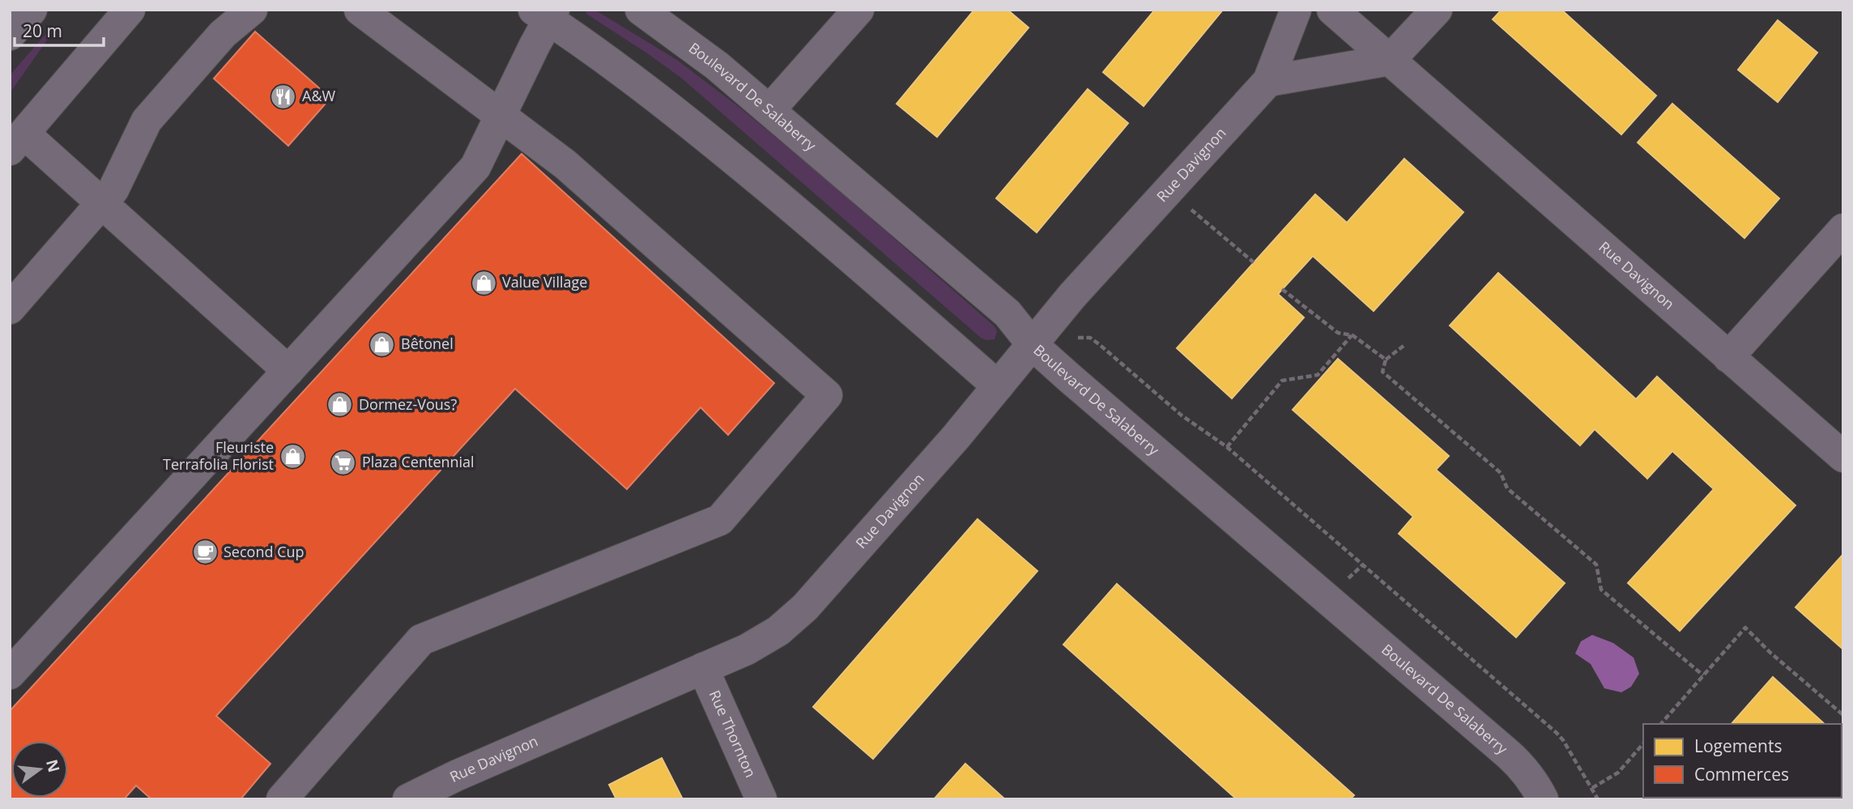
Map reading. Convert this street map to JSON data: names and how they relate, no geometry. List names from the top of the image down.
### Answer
{
  "streets": {
    "street": ["Boulevard De Salaberry", "Rue Davignon", "Rue Thornton"]
  },
  "crossings": [
    ["Boulevard De Salaberry", "Rue Davignon"],
    ["Rue Davignon", "Rue Thornton"]
  ],
  "places": {
    "restaurant": ["A&W"],
    "shop": [
      "Value Village",
      "Bêtonel",
      "Dormez-Vous?",
      "Fleuriste Terrafolia Florist"
    ],
    "supermarket": ["Plaza Centennial"],
    "cafe": ["Second Cup"]
  },
  "legend": ["Logements", "Commerces"],
  "scale_bar": "20 m",
  "north": "right"
}
